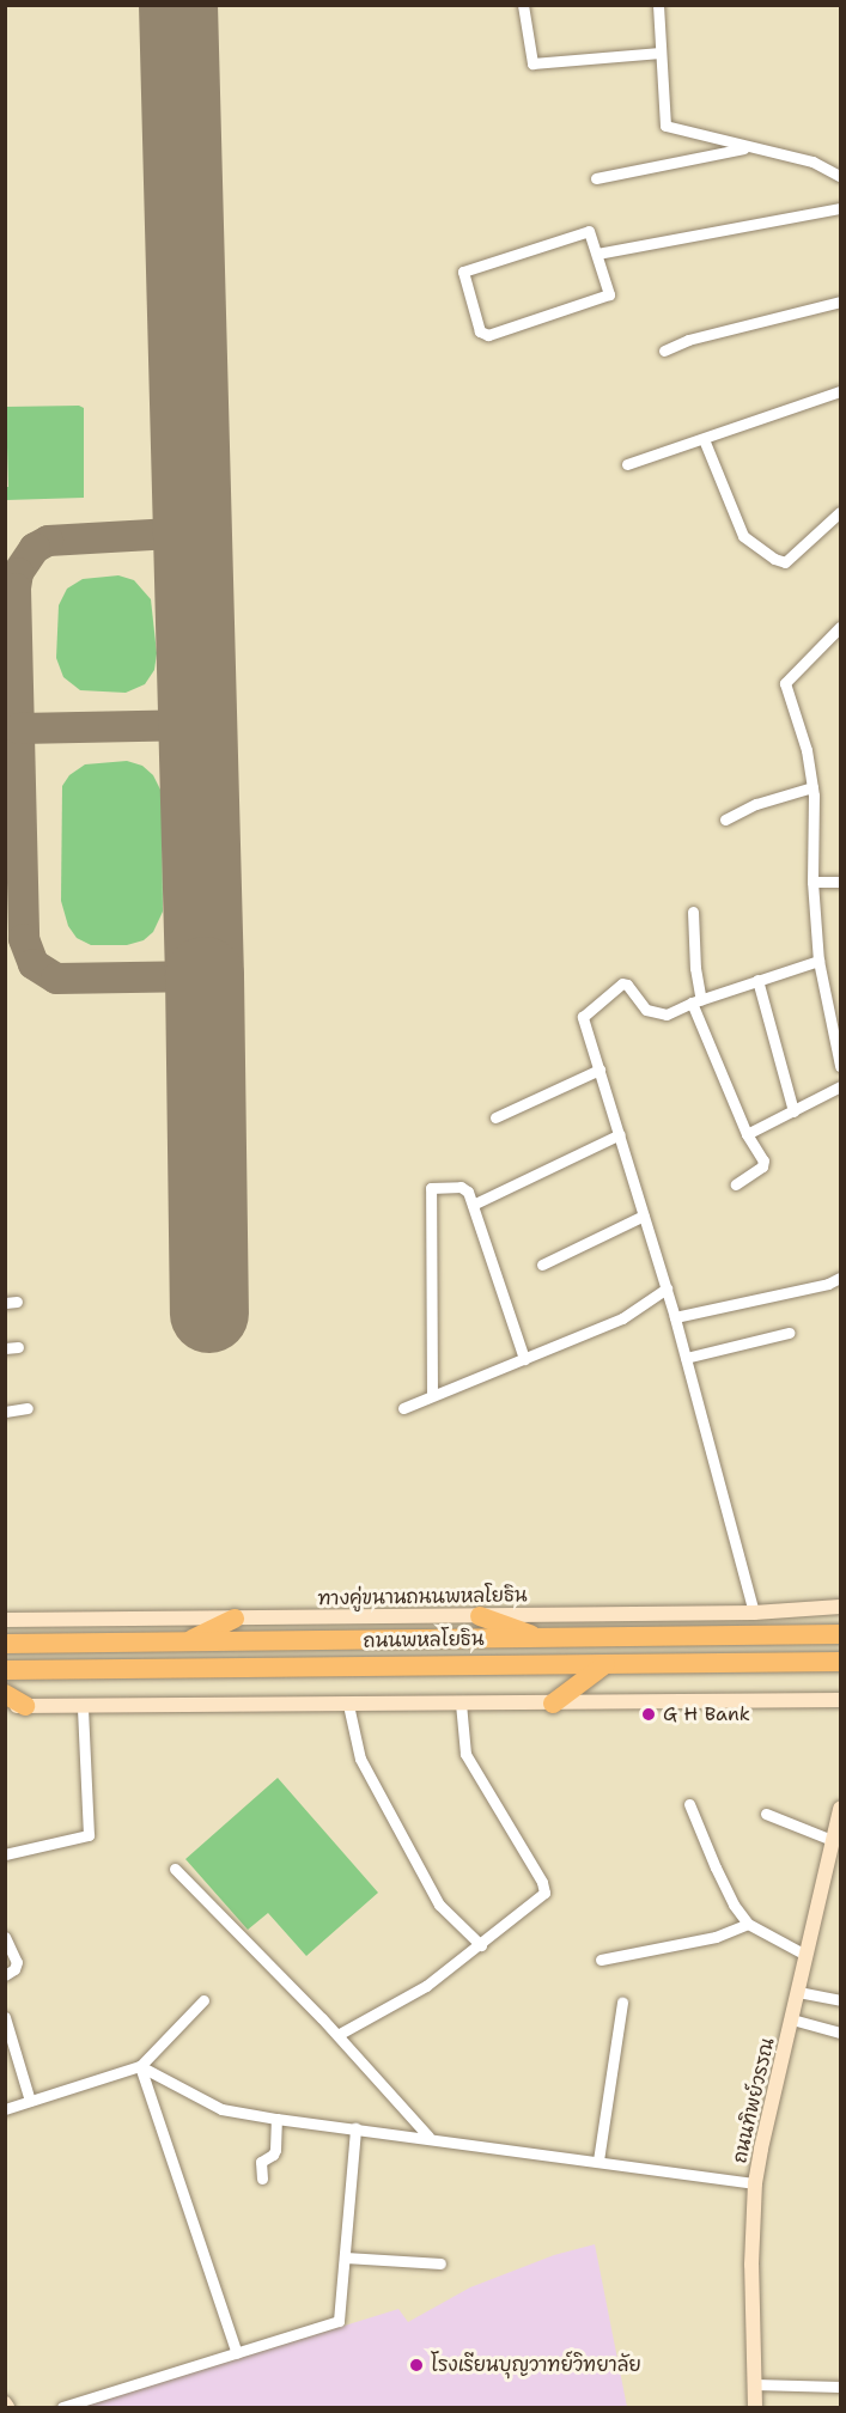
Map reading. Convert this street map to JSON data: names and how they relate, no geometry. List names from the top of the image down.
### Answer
{
  "streets": {
    "highway": ["ถนนพหลโยธิน"],
    "main road": ["ทางคู่ขนานถนนพหลโยธิน", "ถนนทิพย์วรรณ"]
  },
  "places": ["G H Bank", "โรงเรียนบุญวาทย์วิทยาลัย"]
}
